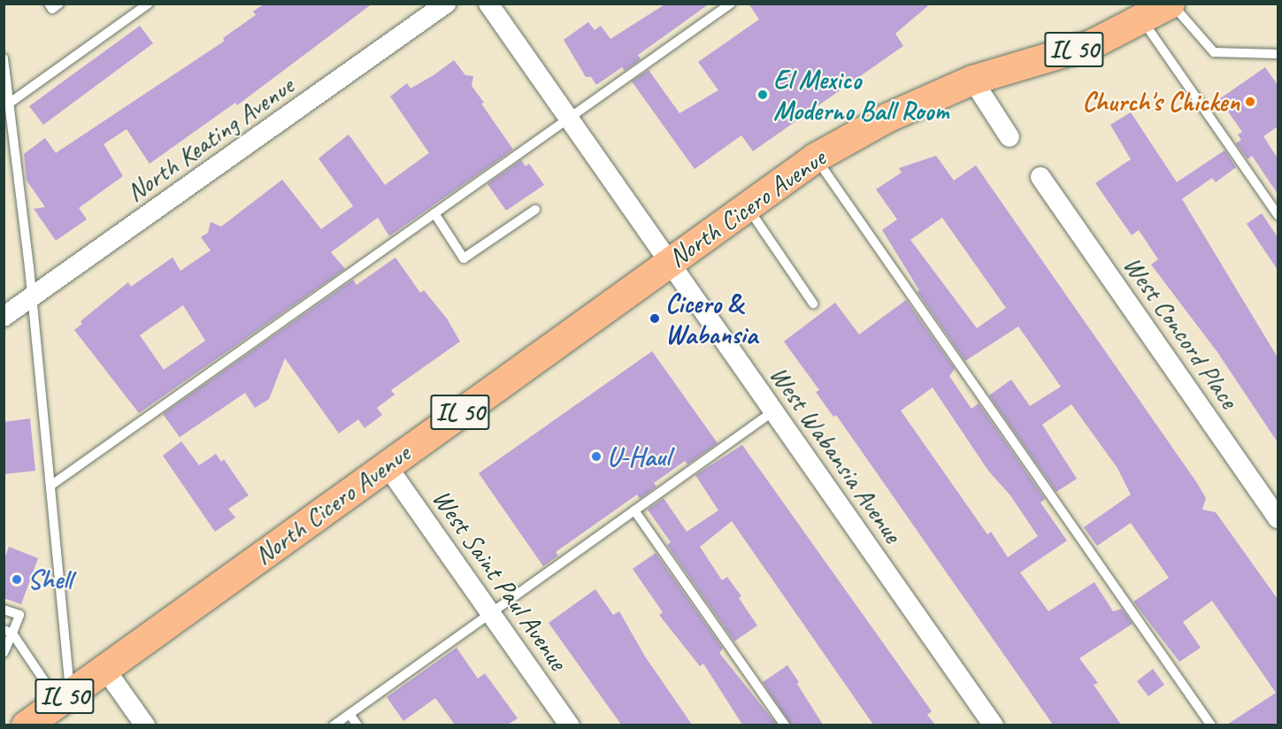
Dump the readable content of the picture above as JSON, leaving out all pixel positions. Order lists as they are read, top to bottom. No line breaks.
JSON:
{"streets":{"main road":["IL 50","North Cicero Avenue"],"street":["North Keating Avenue","West Concord Place","West Wabansia Avenue","West Saint Paul Avenue"]},"crossings":[["North Cicero Avenue","West Wabansia Avenue"],["North Cicero Avenue","West Saint Paul Avenue"]],"places":["El Mexico Moderno Ball Room","Church's Chicken","Cicero & Wabansia","U-Haul","Shell"]}
